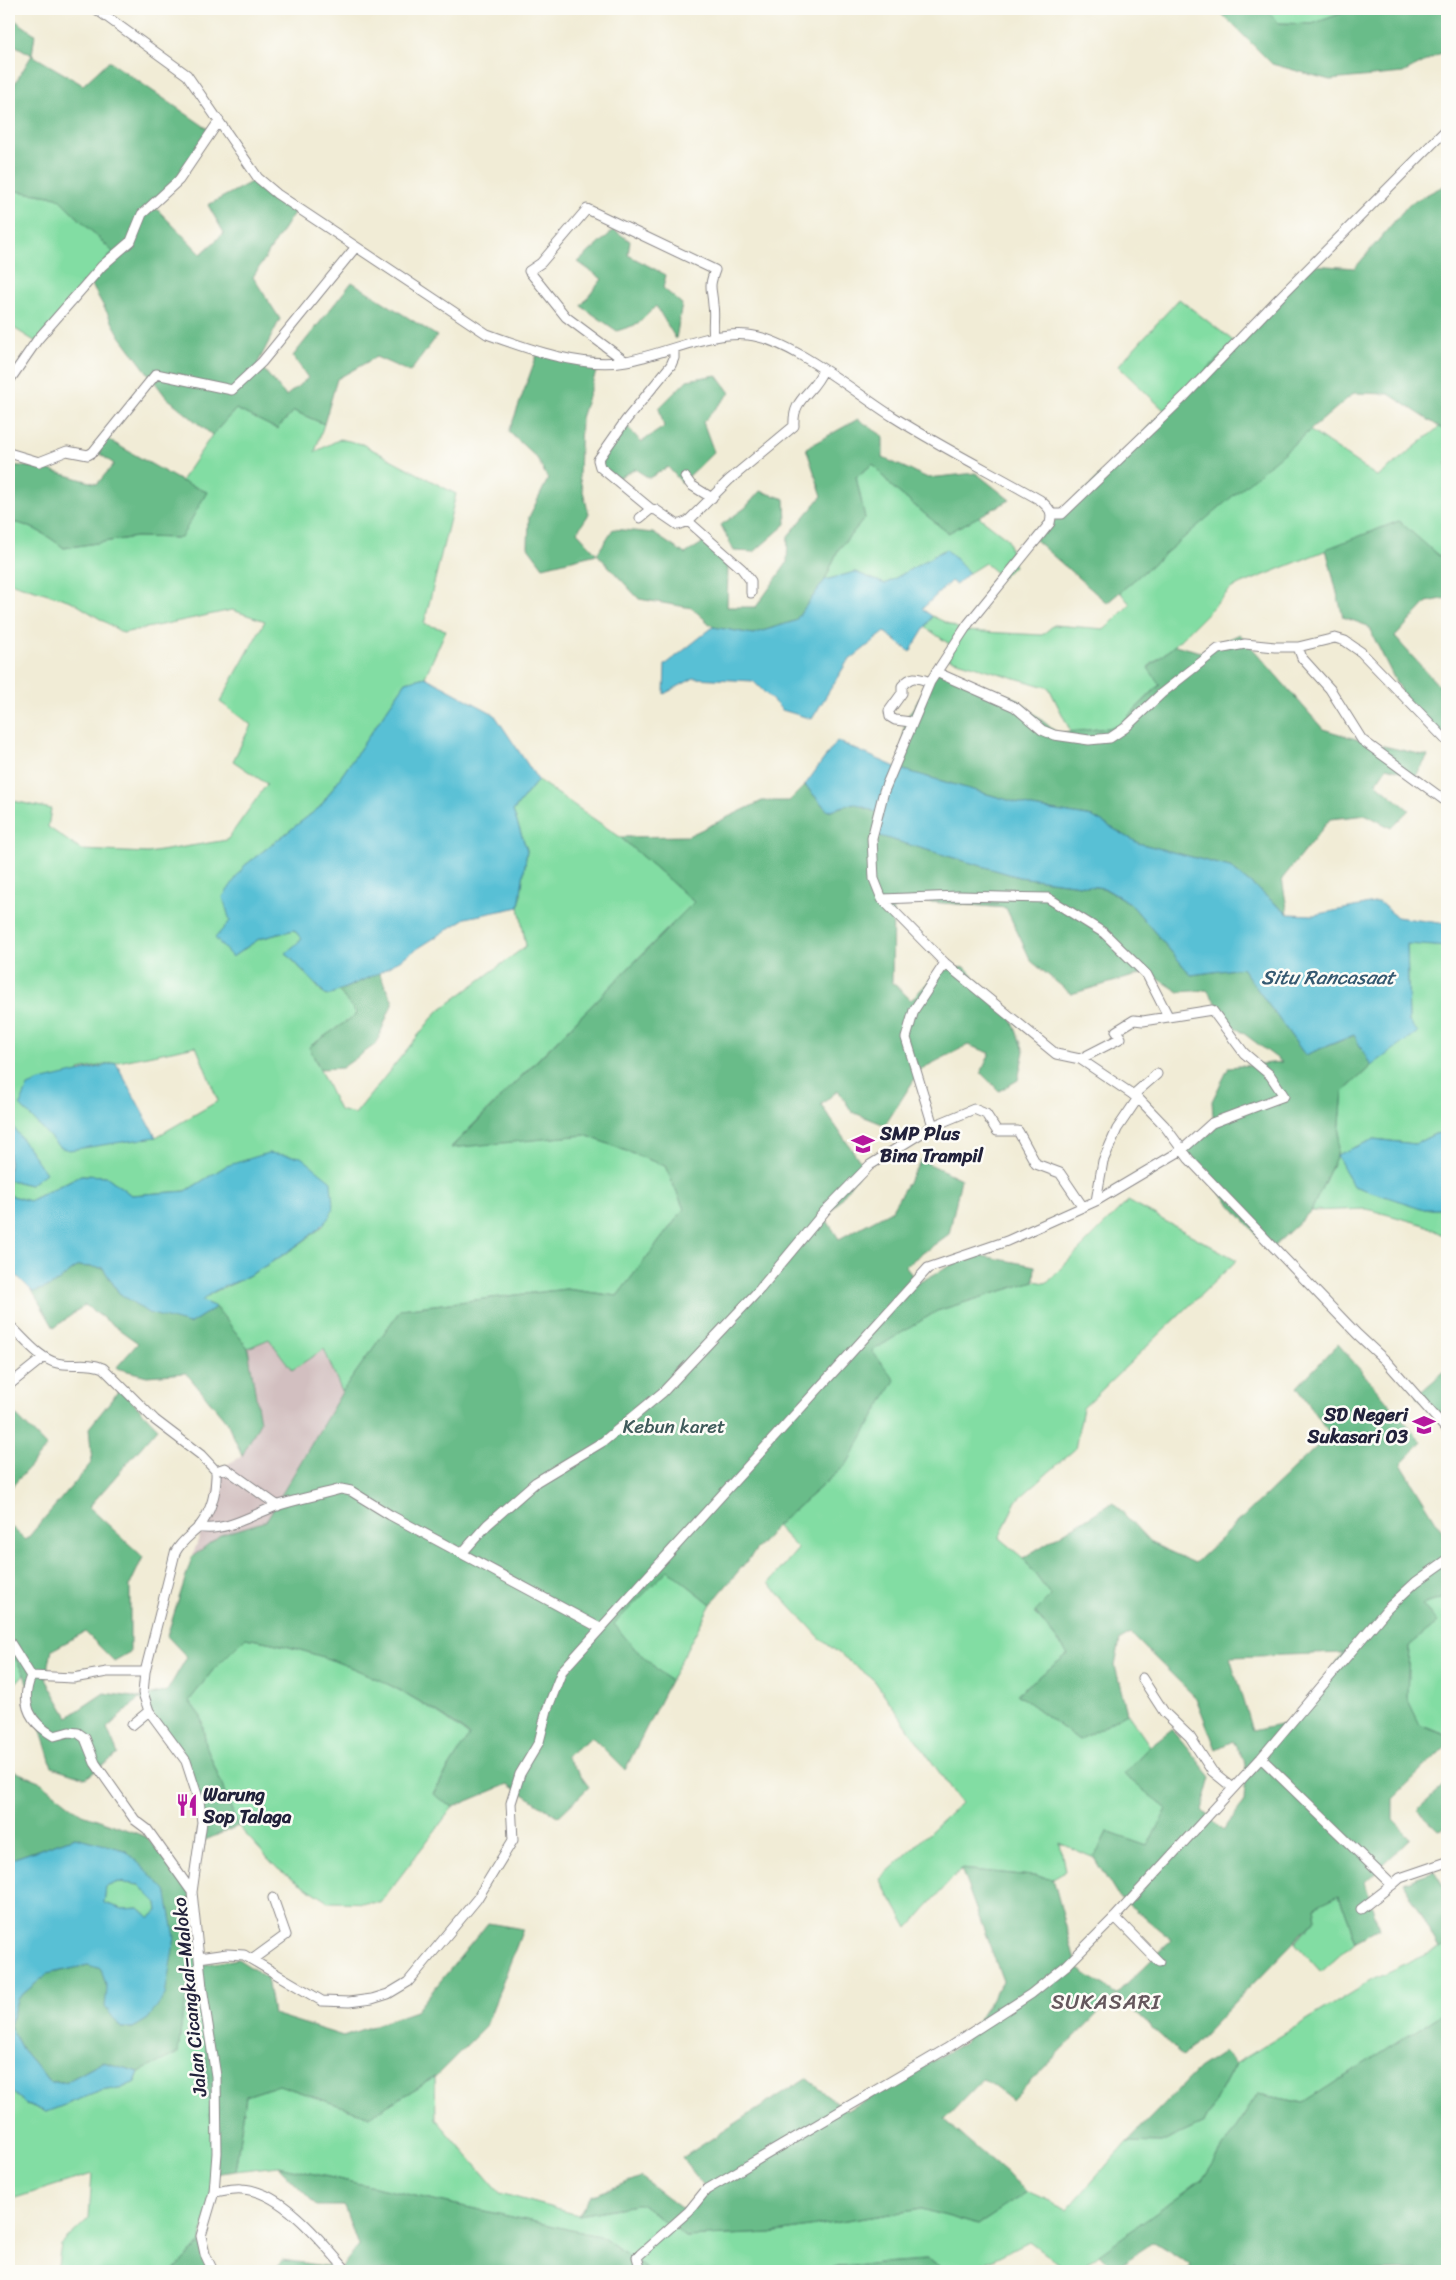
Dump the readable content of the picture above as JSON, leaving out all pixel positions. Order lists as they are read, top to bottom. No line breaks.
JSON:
{"streets":{"street":["Jalan Cicangkal–Maloko"]},"districts":["SUKASARI"],"water":["Situ Rancasaat"],"parks":["Kebun karet"],"places":{"school or university":["SMP Plus Bina Trampil","SD Negeri Sukasari 03"],"restaurant":["Warung Sop Talaga"]}}
